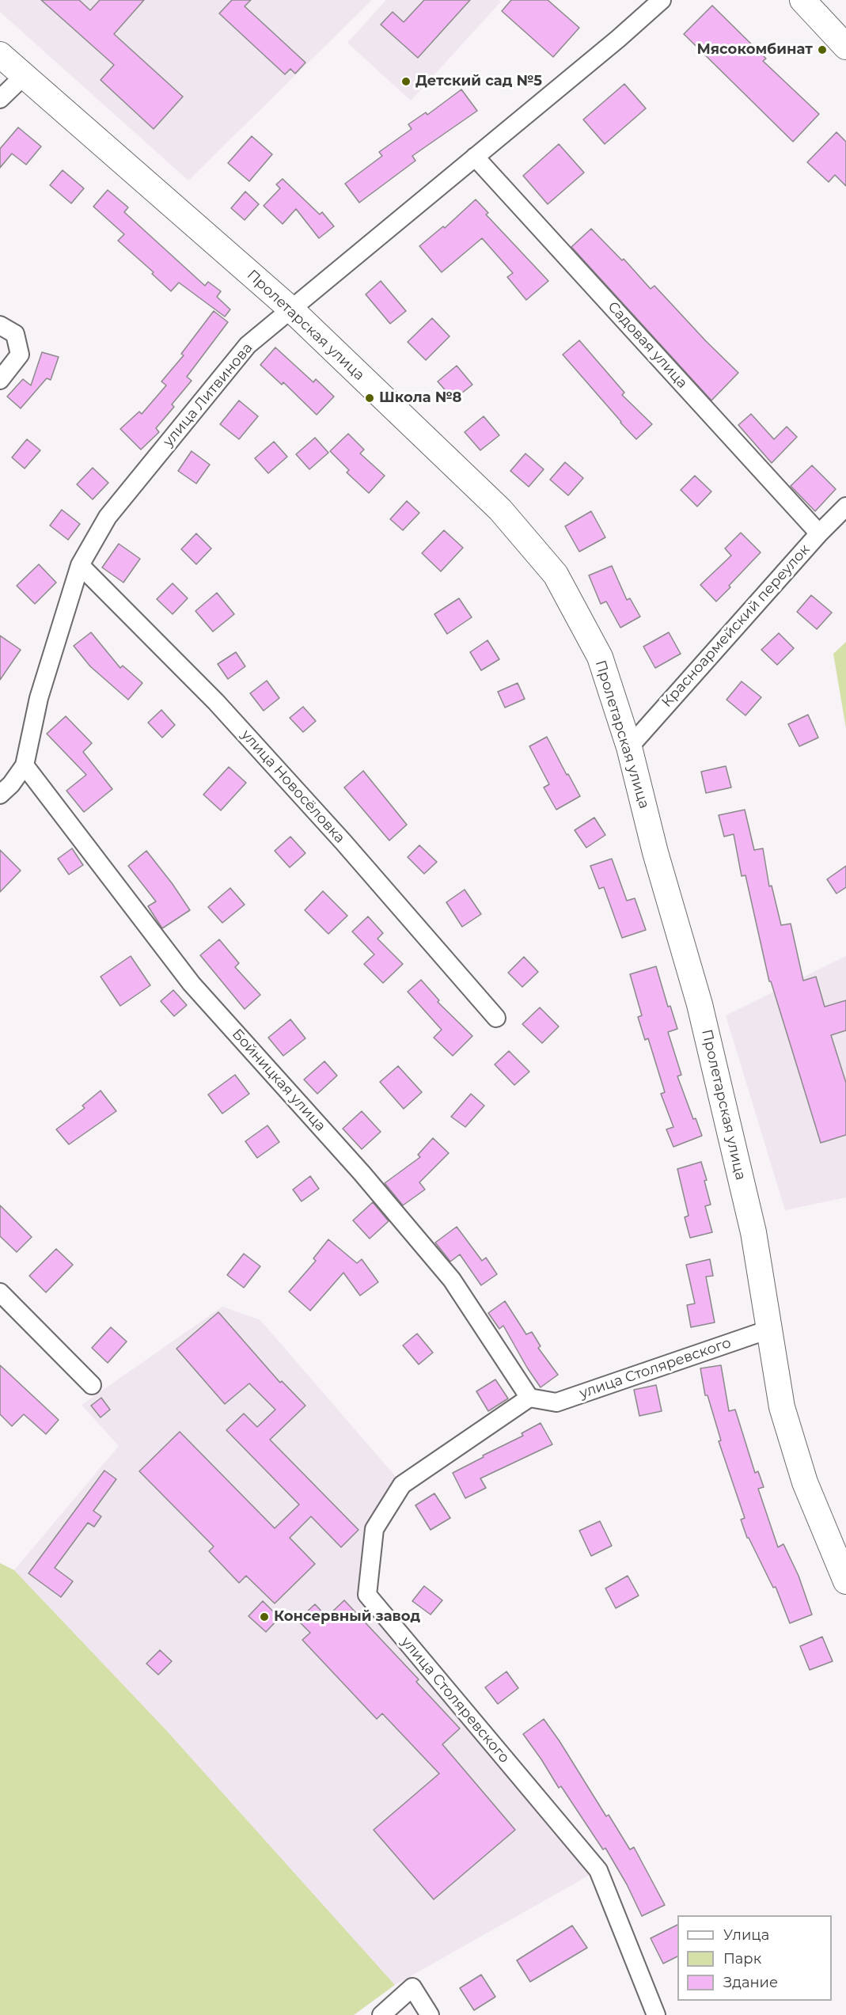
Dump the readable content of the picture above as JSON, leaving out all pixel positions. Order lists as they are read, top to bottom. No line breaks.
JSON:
{"streets":{"main road":["Пролетарская улица"],"street":["Садовая улица","улица Литвинова","Красноармейский переулок","улица Новосёловка","Бойницкая улица","улица Столяревского"]},"crossings":[["Пролетарская улица","улица Литвинова"],["Пролетарская улица","Красноармейский переулок"],["Пролетарская улица","улица Столяревского"],["Садовая улица","улица Литвинова"],["Садовая улица","Красноармейский переулок"],["улица Литвинова","улица Новосёловка"],["улица Литвинова","Бойницкая улица"],["Бойницкая улица","улица Столяревского"]],"places":["Мясокомбинат","Детский сад №5","Школа №8","Консервный завод"],"legend":["Улица","Парк","Здание"]}
